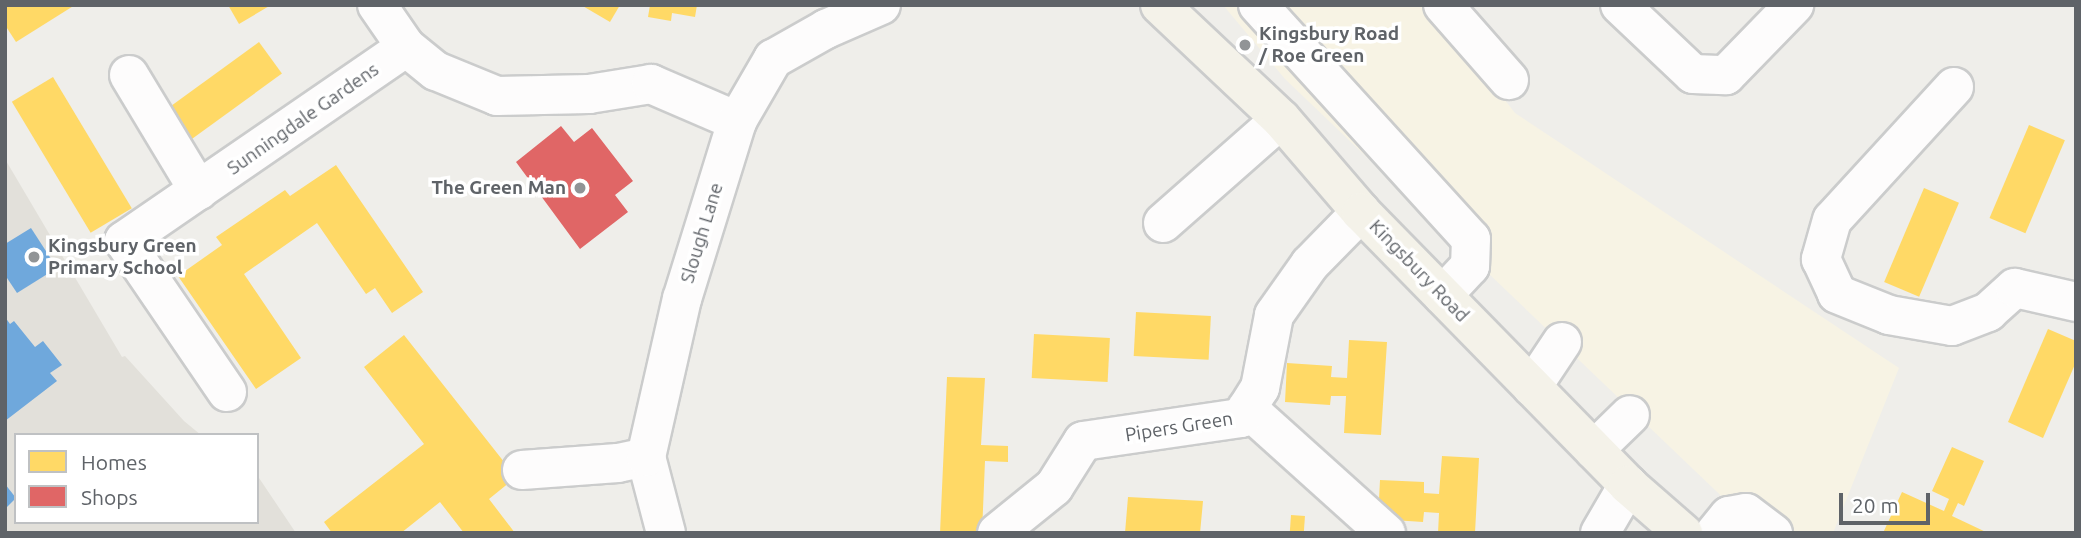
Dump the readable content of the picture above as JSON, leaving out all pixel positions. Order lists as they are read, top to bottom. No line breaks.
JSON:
{"streets":{"main road":["Kingsbury Road"],"street":["Sunningdale Gardens","Slough Lane","Pipers Green"]},"crossings":[["Kingsbury Road","Pipers Green"]],"places":["Kingsbury Road / Roe Green","The Green Man","Kingsbury Green Primary School"],"legend":["Homes","Shops"],"scale_bar":"20 m"}
